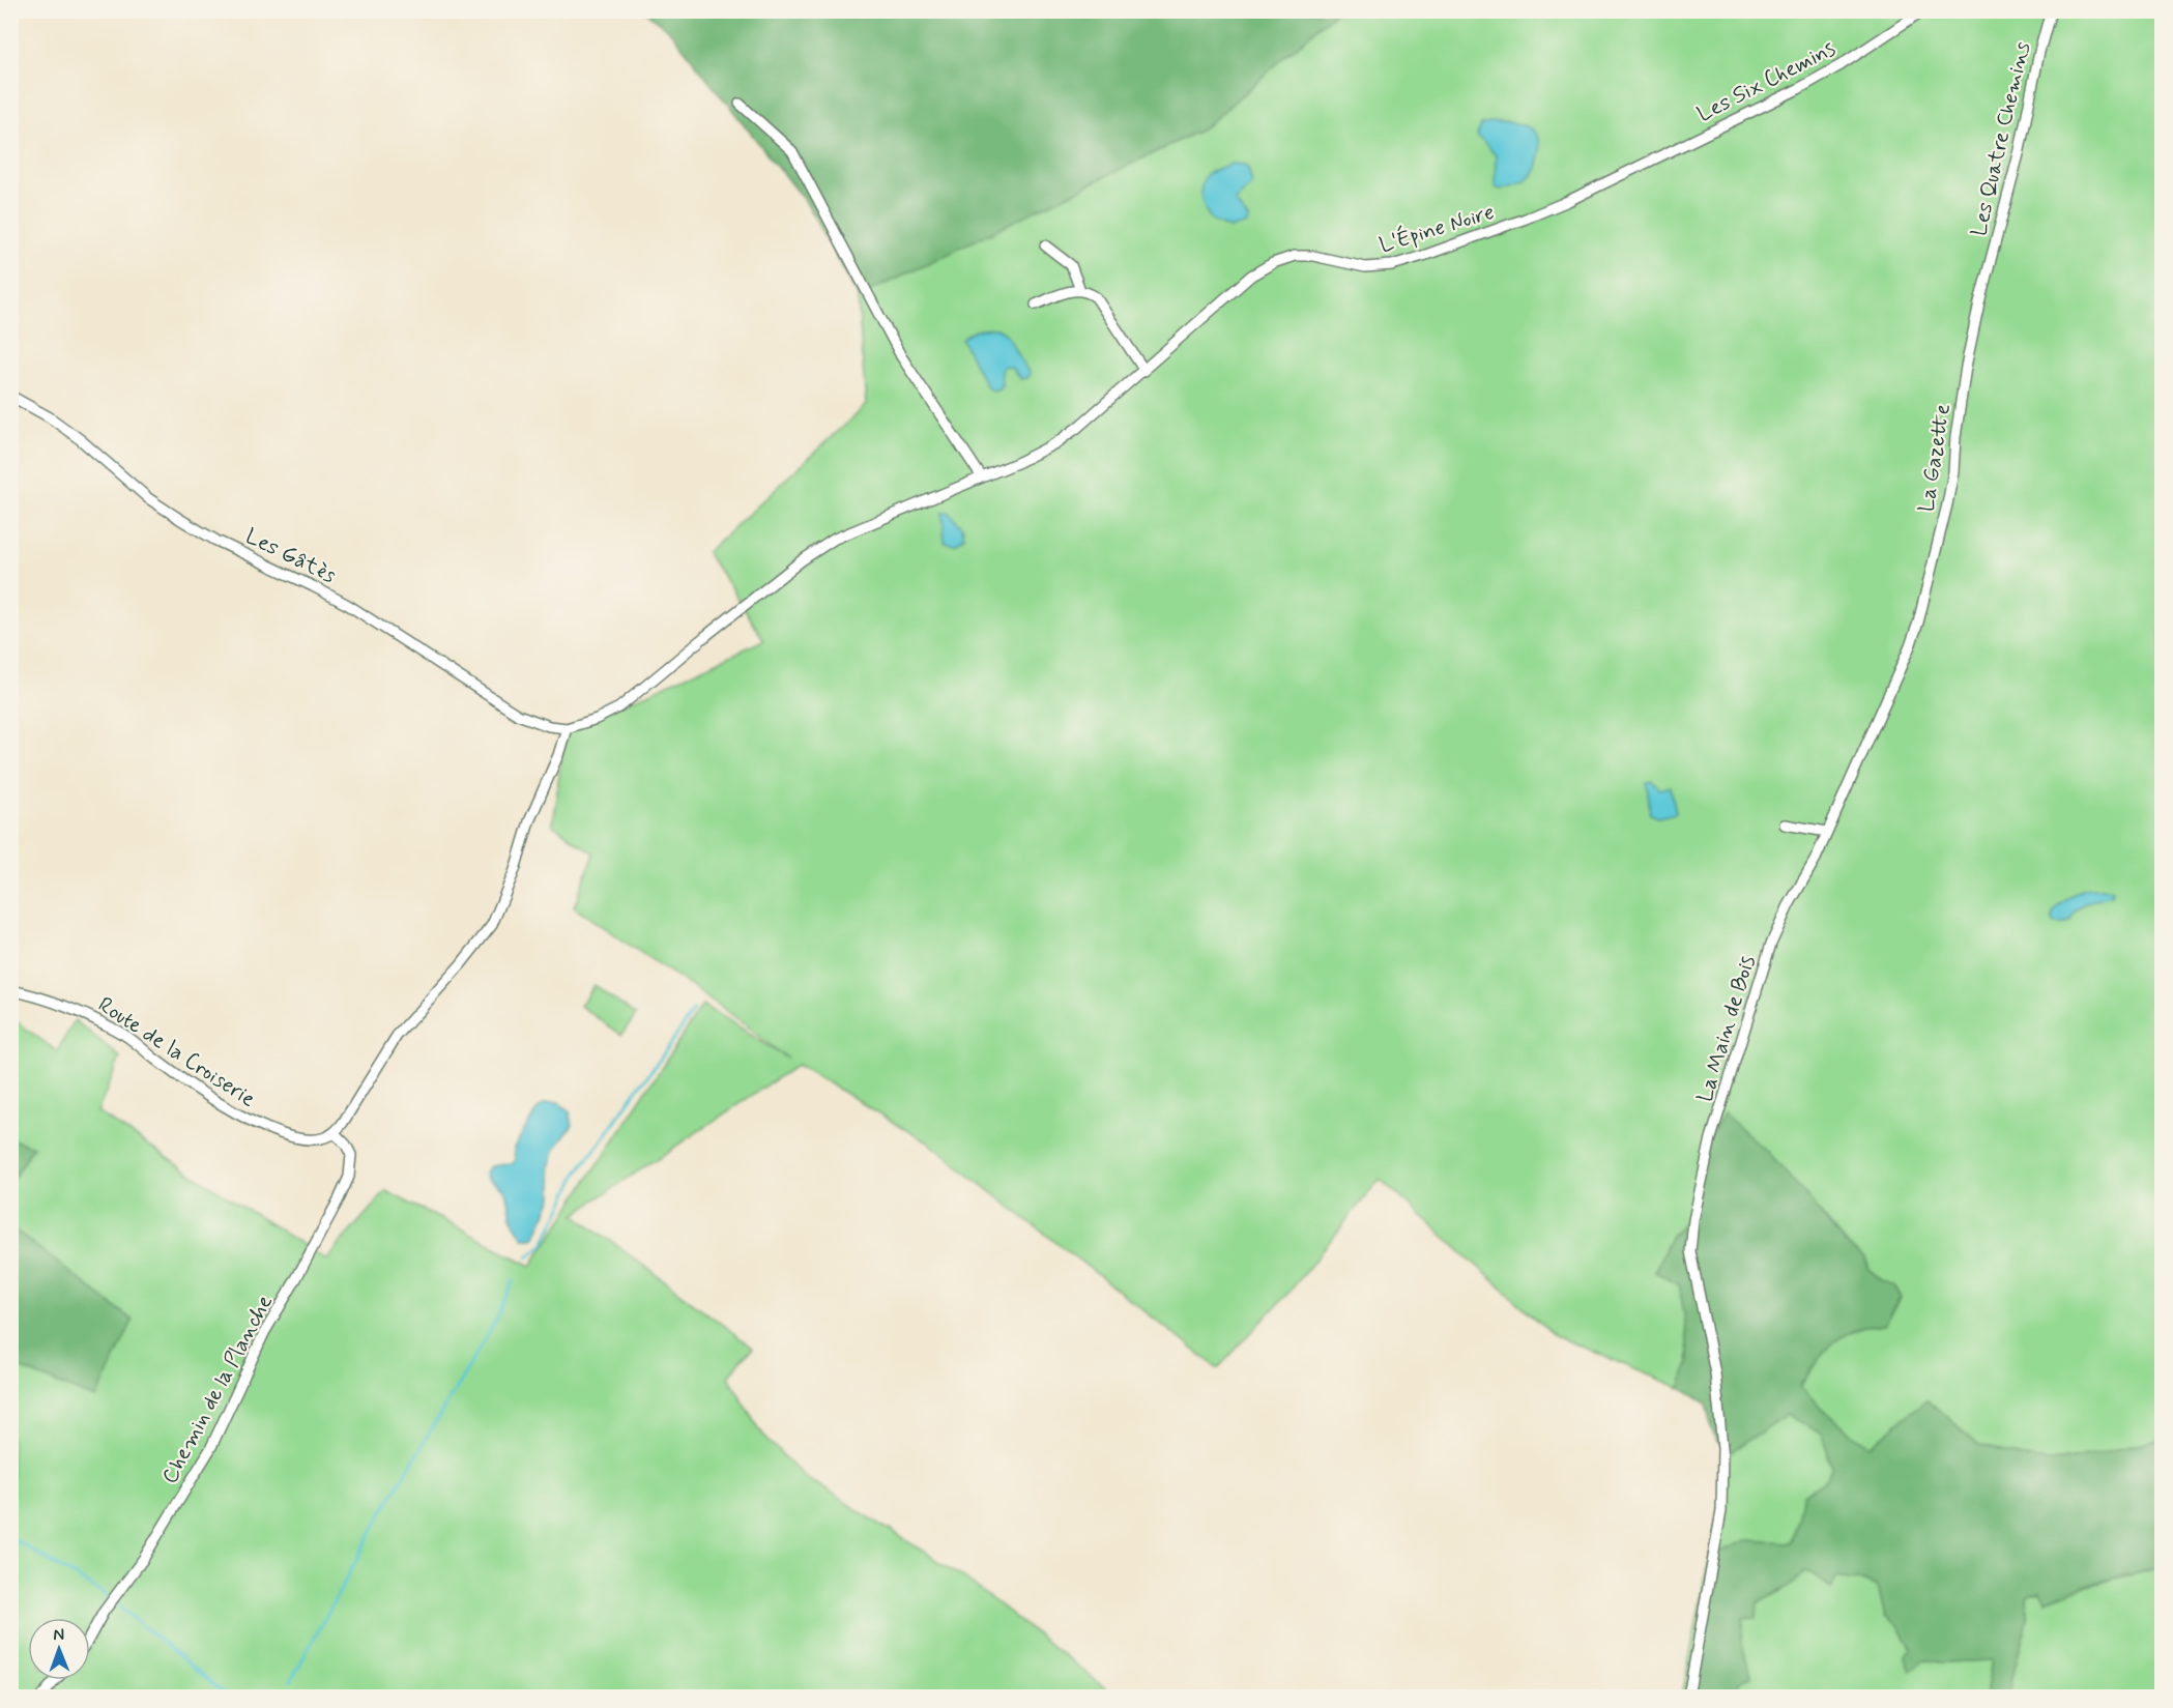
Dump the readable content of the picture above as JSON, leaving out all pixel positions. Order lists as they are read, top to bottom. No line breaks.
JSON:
{"streets":{"street":["Les Six Chemins","Les Quatre Chemins","L'Épine Noire","La Gazette","Les Gâtès","La Main de Bois","Route de la Croiserie","Chemin de la Planche"]},"crossings":[["Les Six Chemins","L'Épine Noire"],["Les Quatre Chemins","La Gazette"],["L'Épine Noire","Les Gâtès"],["La Gazette","La Main de Bois"],["Route de la Croiserie","Chemin de la Planche"]],"north":"top"}
